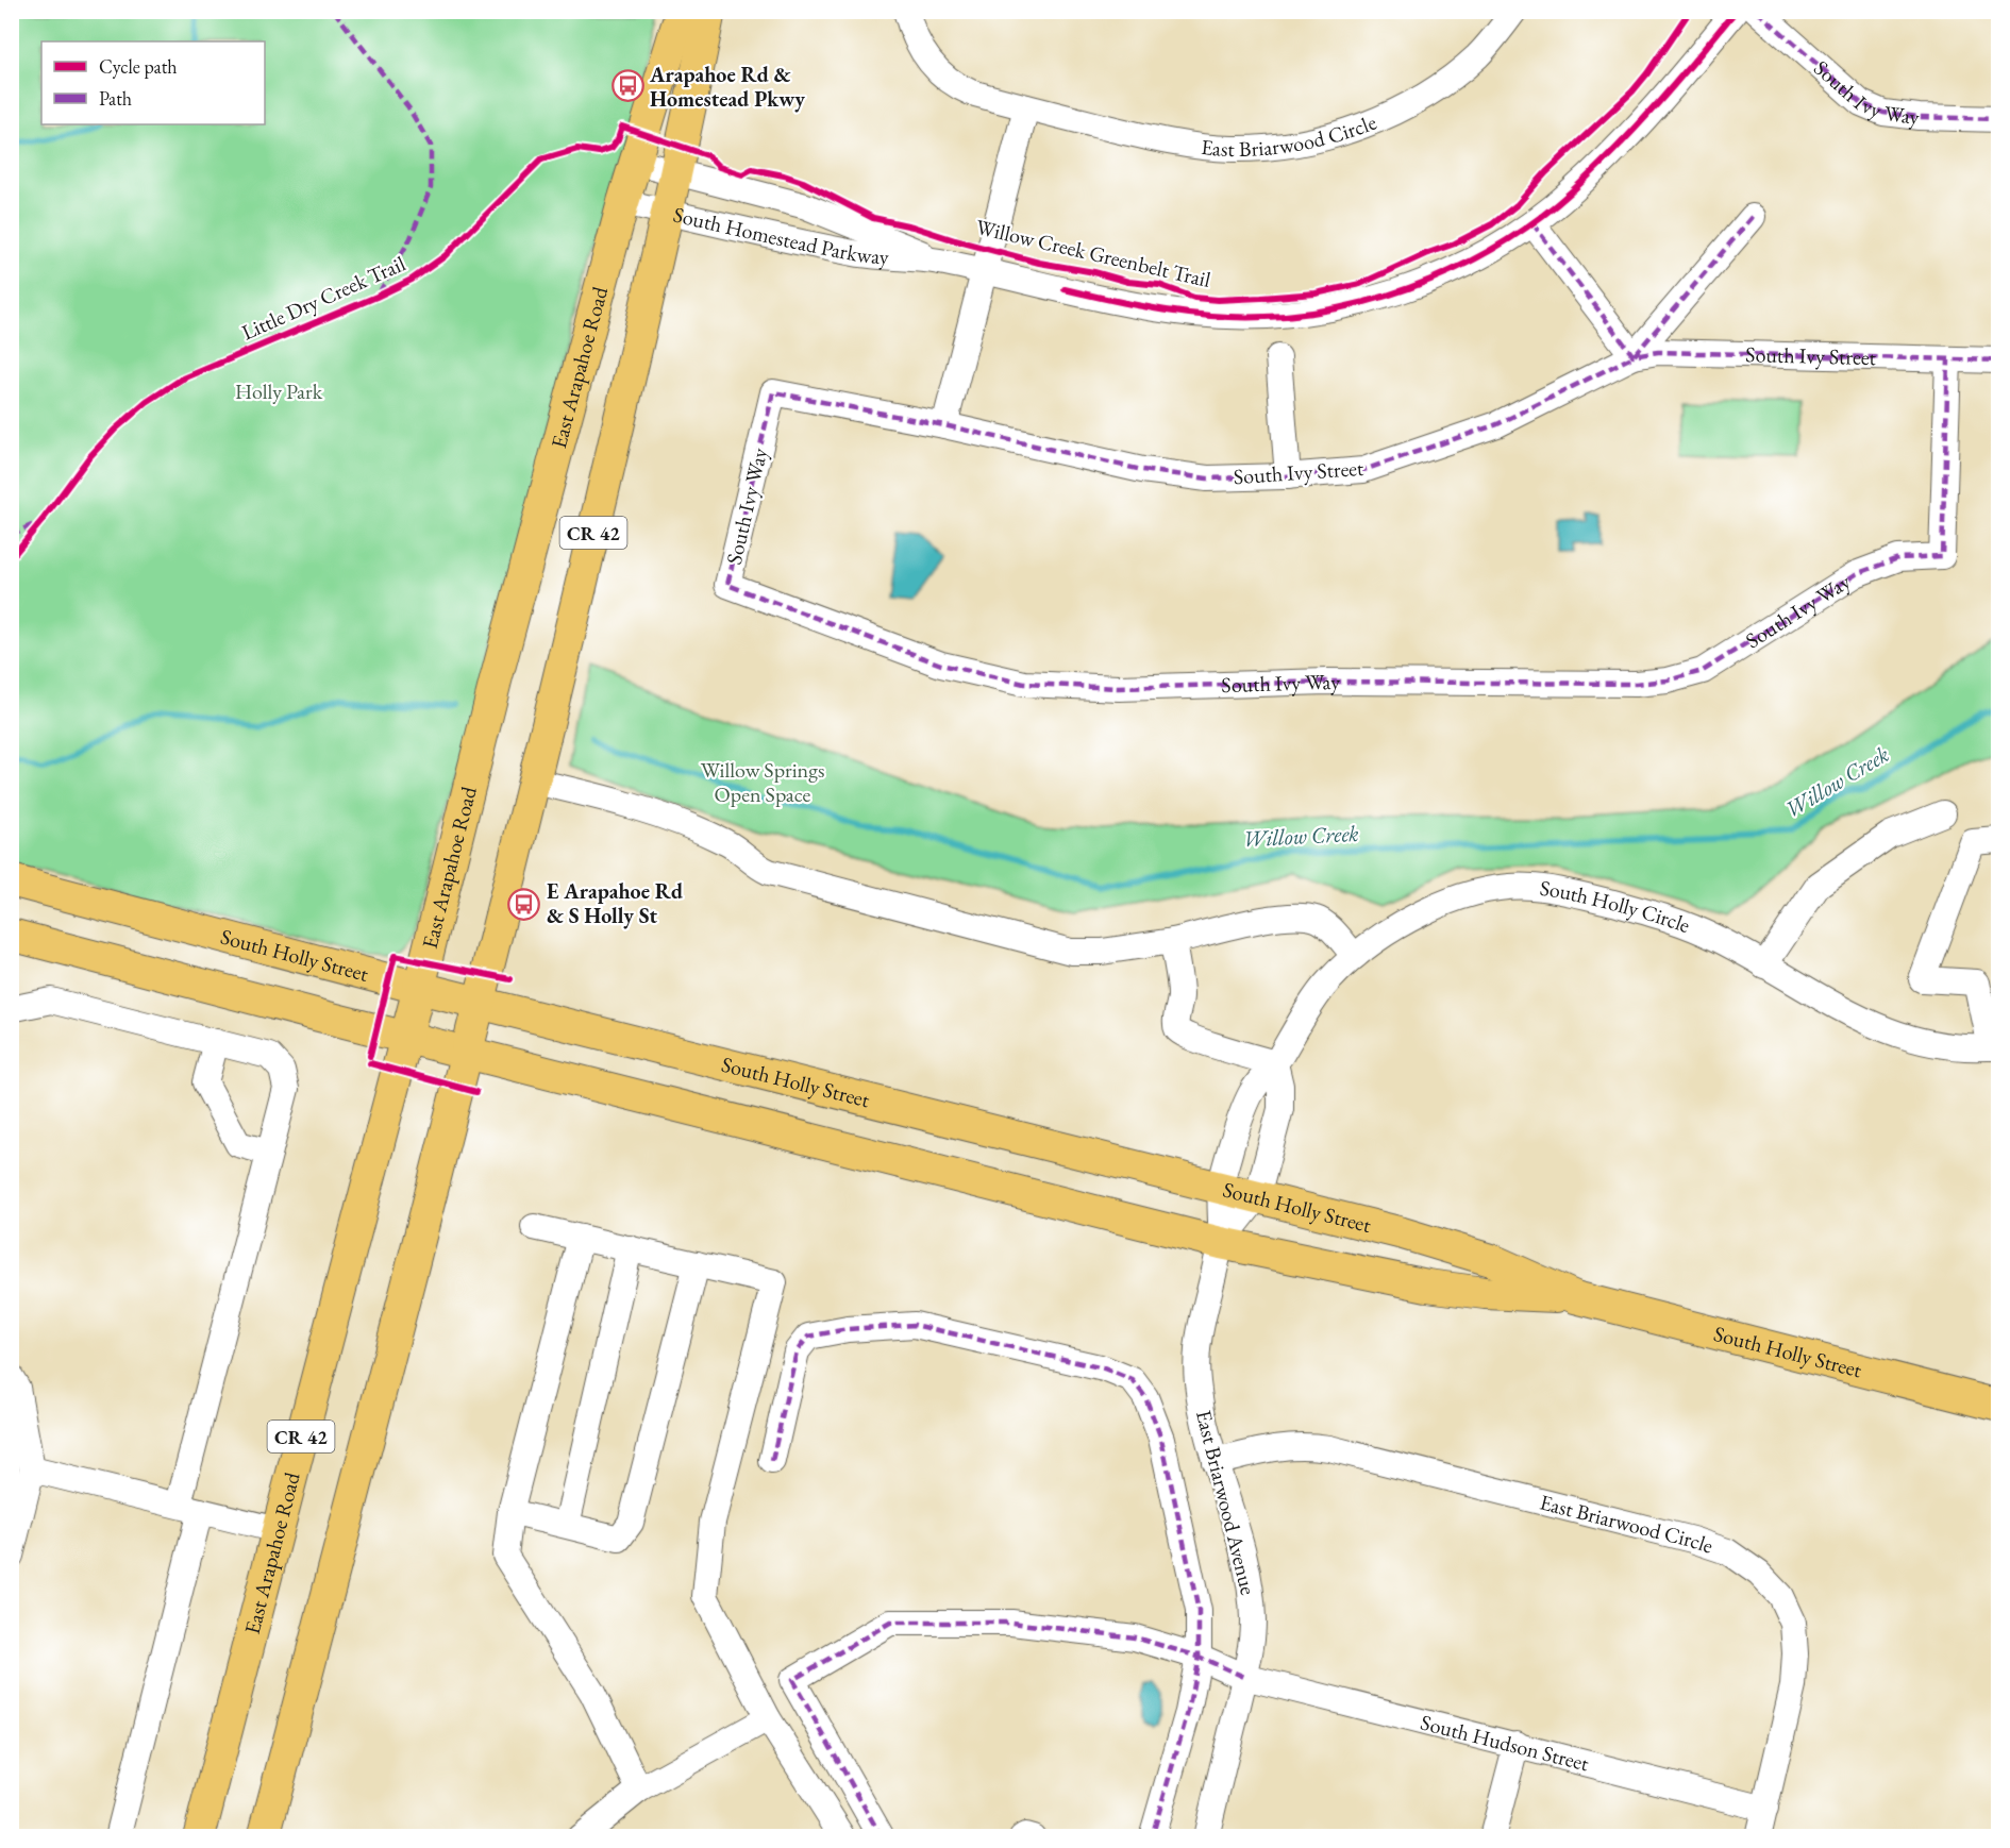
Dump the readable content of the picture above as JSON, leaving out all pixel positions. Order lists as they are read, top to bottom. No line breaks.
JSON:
{"streets":{"main road":["East Arapahoe Road","CR 42","South Holly Street"],"street":["South Ivy Way","East Briarwood Circle","South Homestead Parkway","South Ivy Street","South Holly Circle","East Briarwood Avenue","South Hudson Street"],"cycle path":["Willow Creek Greenbelt Trail"]},"crossings":[["South Ivy Way","South Ivy Street"],["East Briarwood Circle","East Briarwood Avenue"],["East Briarwood Circle","South Hudson Street"],["South Homestead Parkway","East Arapahoe Road"],["South Homestead Parkway","CR 42"],["East Arapahoe Road","South Holly Street"],["CR 42","South Holly Street"],["South Holly Circle","South Holly Street"],["South Holly Circle","East Briarwood Avenue"],["South Holly Street","East Briarwood Avenue"],["East Briarwood Avenue","South Hudson Street"]],"water":["Willow Creek"],"parks":["Holly Park","Willow Springs Open Space"],"places":{"bus stop":["Arapahoe Rd & Homestead Pkwy","E Arapahoe Rd & S Holly St"]},"legend":["Cycle path","Path"]}
